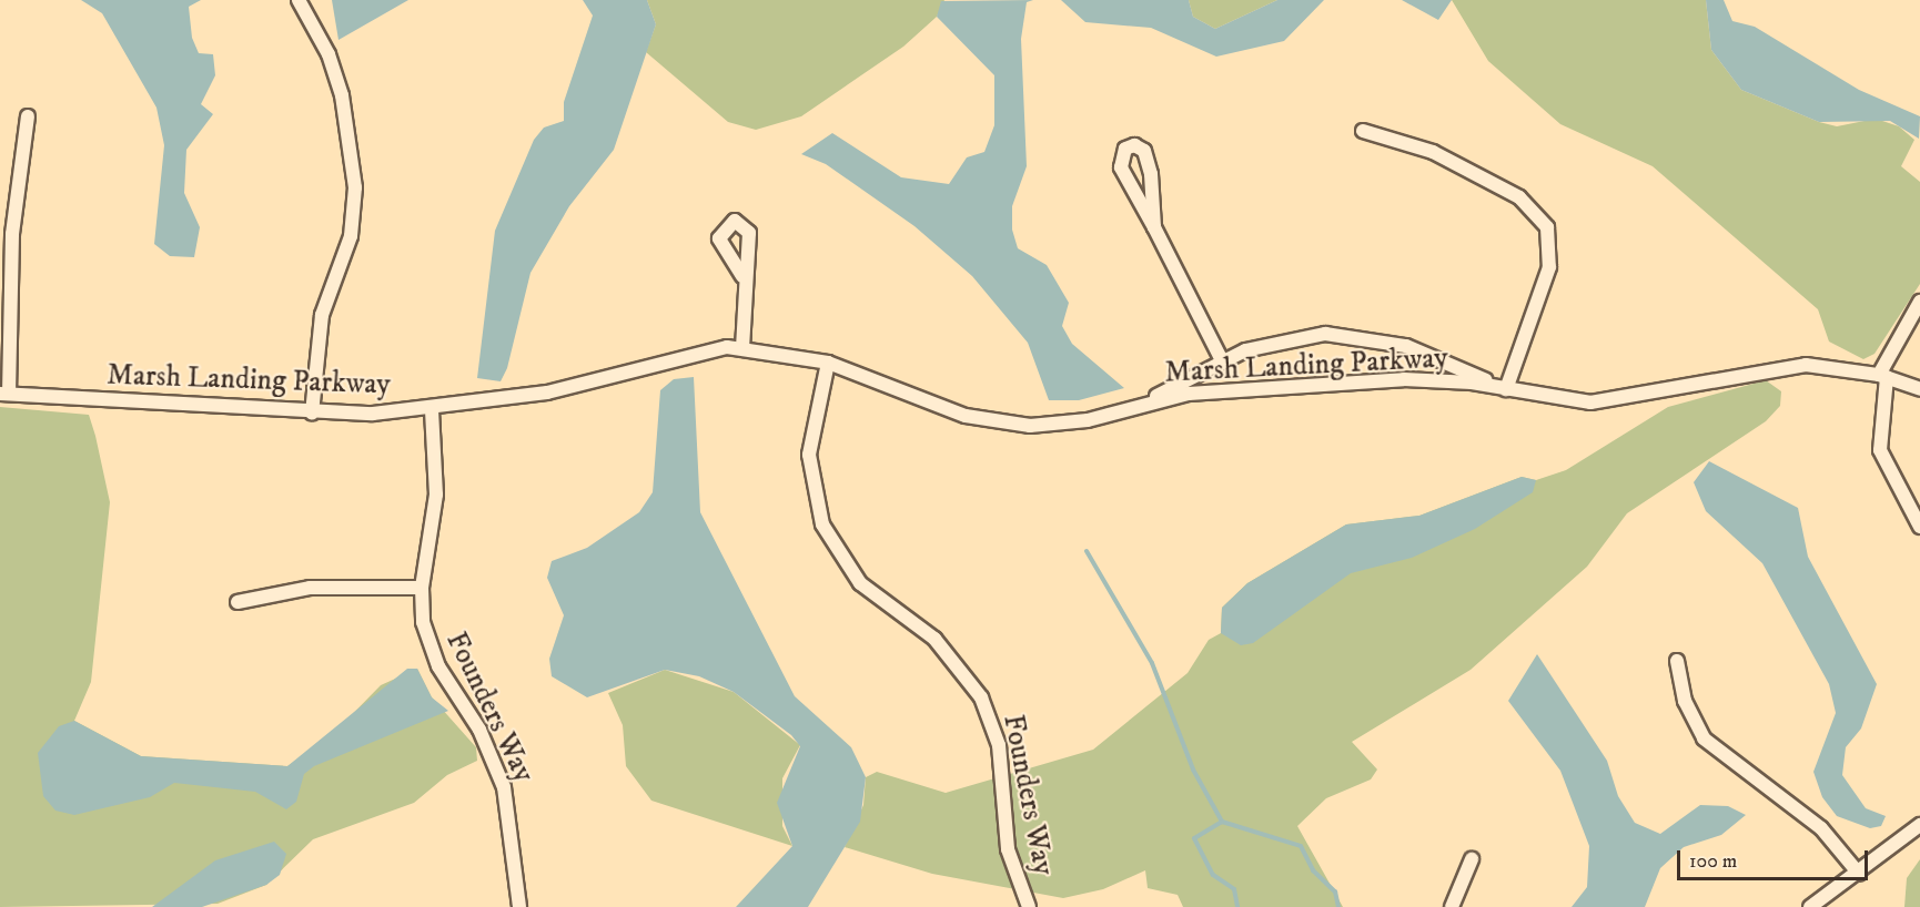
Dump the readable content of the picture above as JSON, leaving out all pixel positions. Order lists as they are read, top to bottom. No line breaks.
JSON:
{"streets":{"street":["Marsh Landing Parkway","Founders Way"]},"crossings":[["Marsh Landing Parkway","Founders Way"]],"scale_bar":"100 m"}
